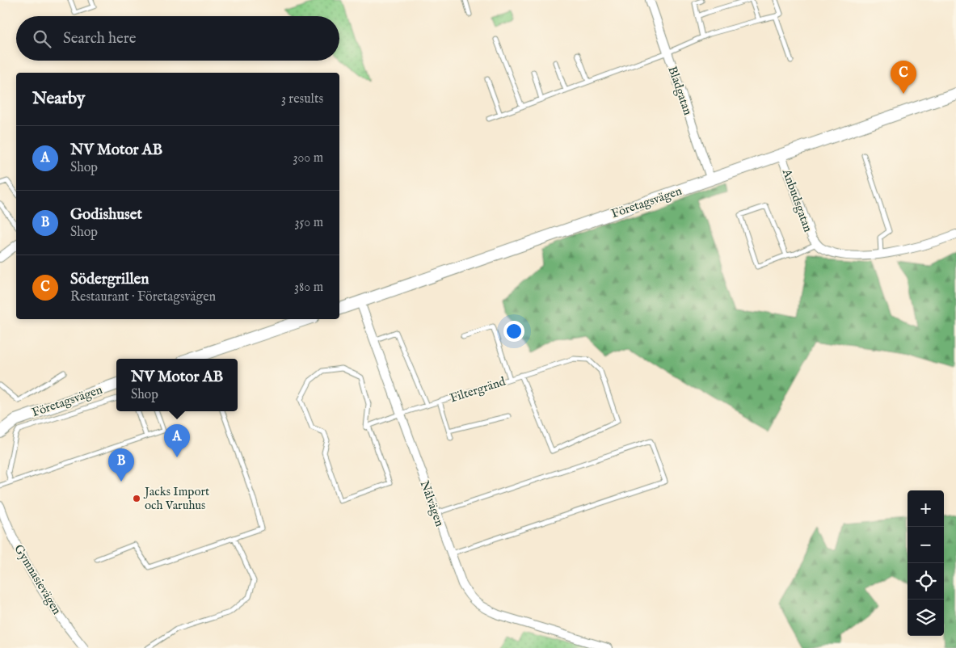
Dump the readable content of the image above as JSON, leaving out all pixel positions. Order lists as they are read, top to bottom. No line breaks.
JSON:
{"streets":{"street":["Bladgatan","Anbudsgatan","Företagsvägen","Nålvägen","Gymnasievägen"],"lane":["Filtergränd"]},"crossings":[["Bladgatan","Företagsvägen"],["Anbudsgatan","Företagsvägen"],["Företagsvägen","Nålvägen"],["Filtergränd","Nålvägen"]],"places":["Jacks Import och Varuhus"],"page":{"search":"Search here","pins":["C","A","B"],"heading":["Nearby","3 results"],"list":[{"mark":"A","name":"NV Motor AB","note":"Shop","value":"300 m"},{"mark":"B","name":"Godishuset","note":"Shop","value":"350 m"},{"mark":"C","name":"Södergrillen","note":"Restaurant · Företagsvägen","value":"380 m"}],"popup":["NV Motor AB","Shop"],"map_buttons":["+","−"]}}
